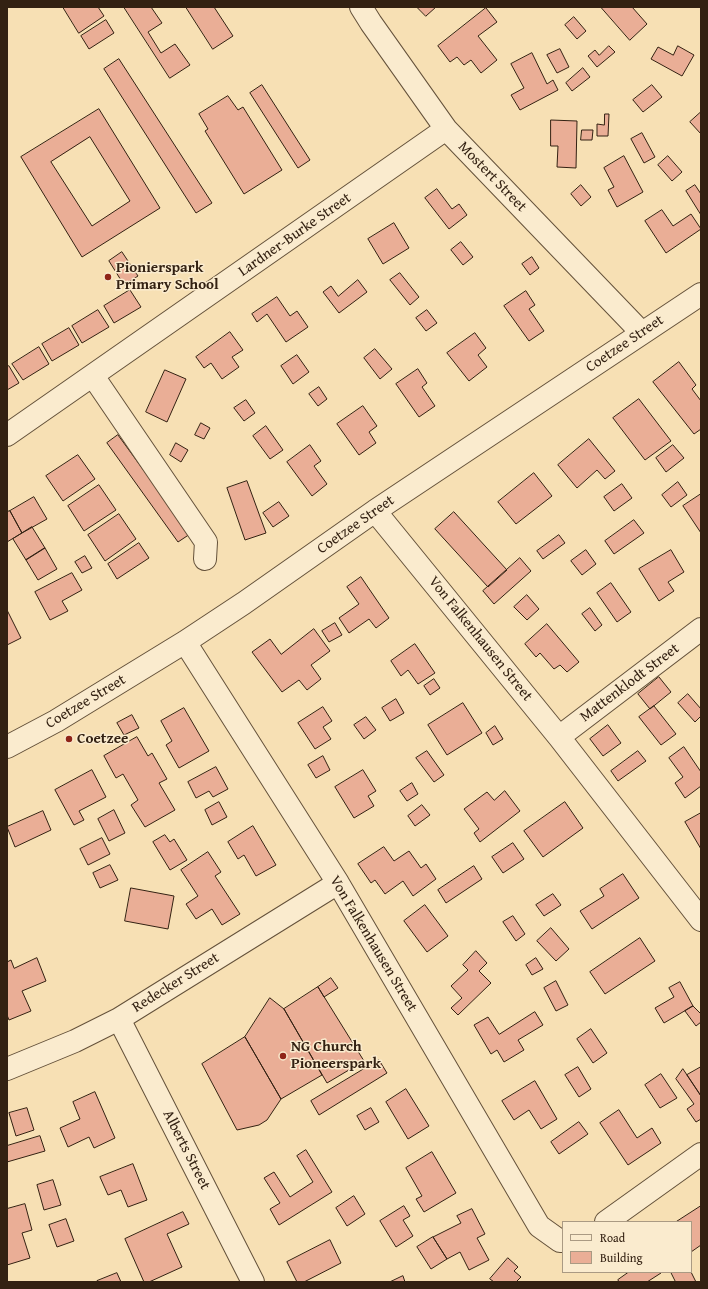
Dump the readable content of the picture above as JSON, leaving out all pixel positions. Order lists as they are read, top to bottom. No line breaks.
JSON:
{"streets":{"street":["Mostert Street","Lardner-Burke Street","Coetzee Street","Von Falkenhausen Street","Mattenklodt Street","Redecker Street","Alberts Street"]},"crossings":[["Mostert Street","Lardner-Burke Street"],["Mostert Street","Coetzee Street"],["Coetzee Street","Von Falkenhausen Street"],["Von Falkenhausen Street","Mattenklodt Street"],["Von Falkenhausen Street","Redecker Street"],["Redecker Street","Alberts Street"]],"places":["Pionierspark Primary School","Coetzee","NG Church Pioneerspark"],"legend":["Road","Building"]}
